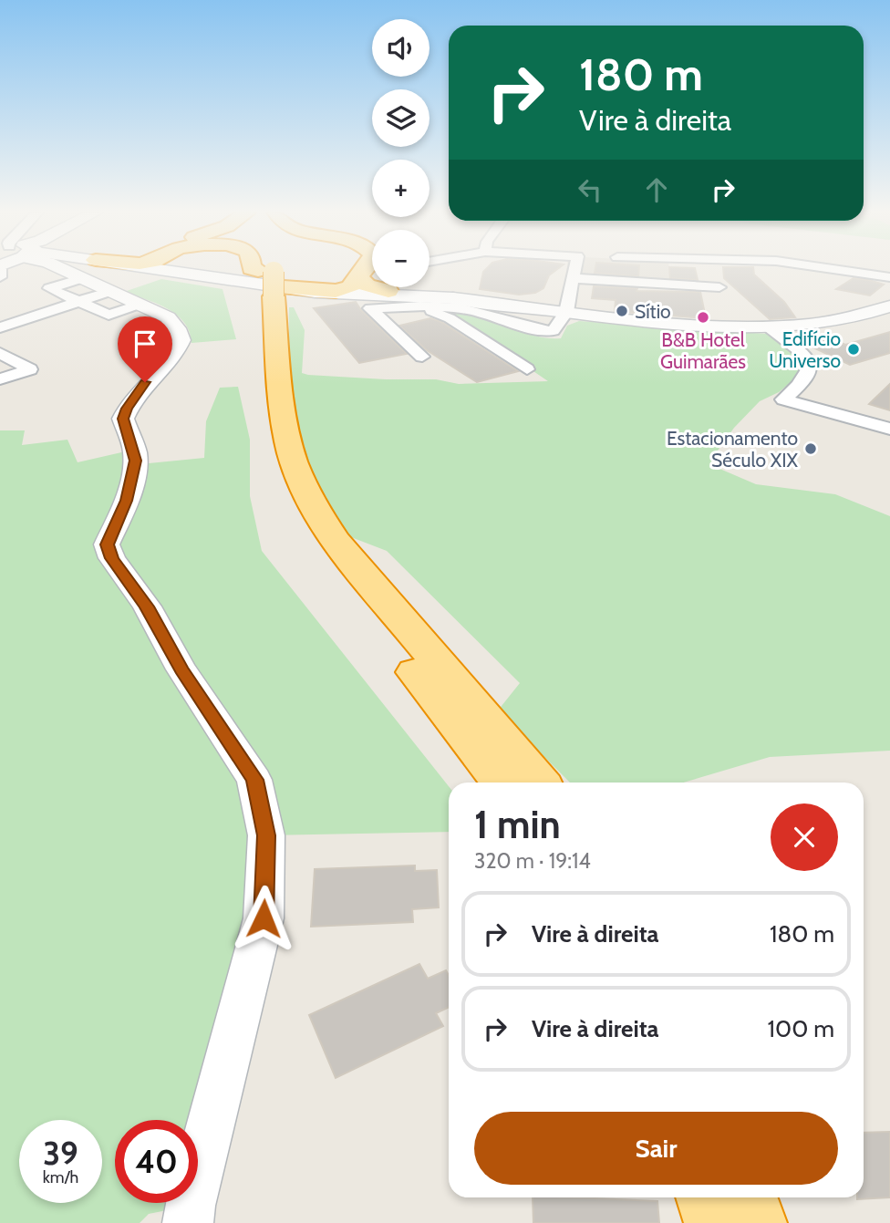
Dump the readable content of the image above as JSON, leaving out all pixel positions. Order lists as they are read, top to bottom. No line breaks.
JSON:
{"places":["Sítio","B&B Hotel Guimarães","Edifício Universo","Estacionamento Século XIX"],"page":{"map_buttons":["+","−"],"turn":["180 m","Vire à direita"],"heading":["1 min","320 m · 19:14"],"list":[{"name":"Vire à direita","value":"180 m"},{"name":"Vire à direita","value":"100 m"}],"buttons":"Sair","speed":"39 km/h","limit":"40"}}
